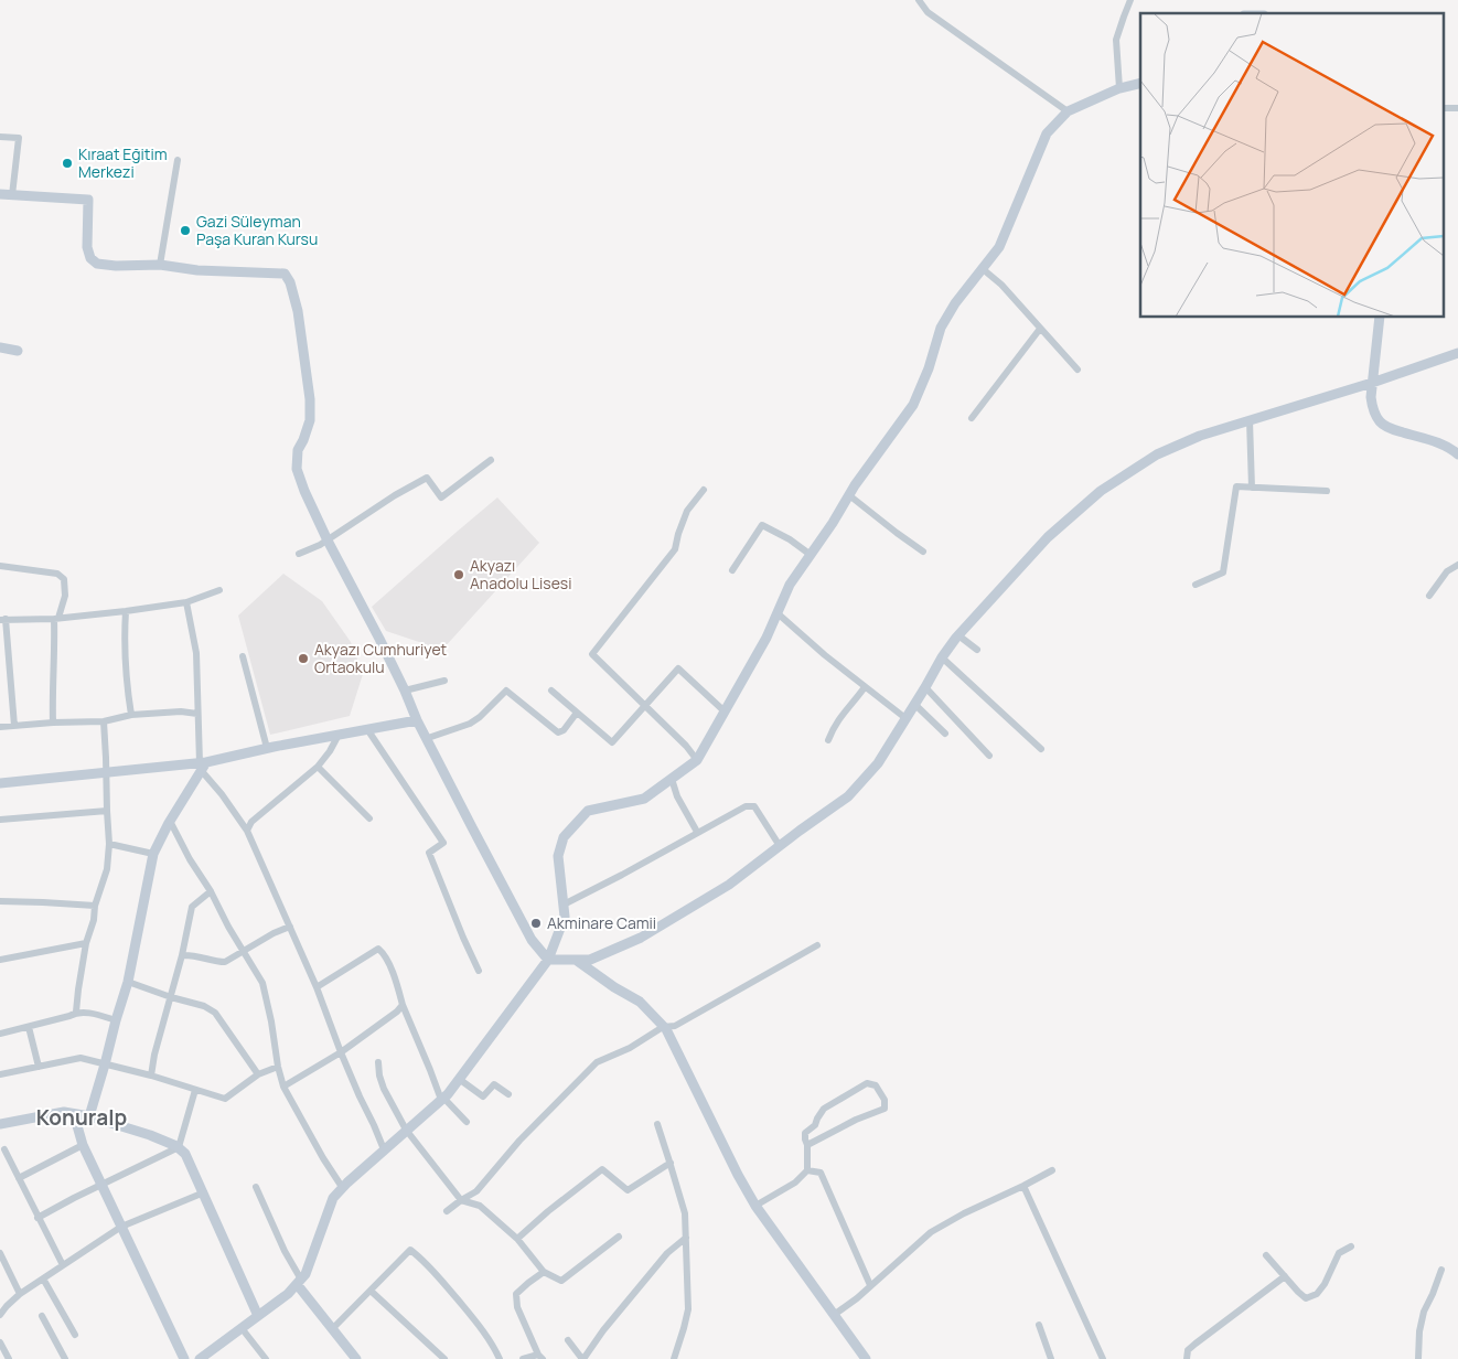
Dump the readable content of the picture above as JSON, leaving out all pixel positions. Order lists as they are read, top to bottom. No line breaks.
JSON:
{"districts":["Konuralp"],"places":["Kıraat Eğitim Merkezi","Gazi Süleyman Paşa Kuran Kursu","Akyazı Anadolu Lisesi","Akyazı Cumhuriyet Ortaokulu","Akminare Camii"]}
